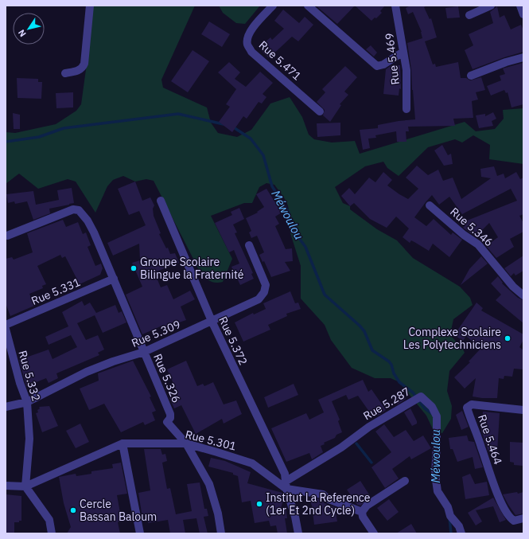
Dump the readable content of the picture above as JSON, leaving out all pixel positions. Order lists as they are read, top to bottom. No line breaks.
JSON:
{"streets":{"street":["Rue 5.469","Rue 5.471","Rue 5.346","Rue 5.331","Rue 5.309","Rue 5.372","Rue 5.332","Rue 5.326","Rue 5.287","Rue 5.464","Rue 5.301"]},"crossings":[["Rue 5.331","Rue 5.326"],["Rue 5.309","Rue 5.372"],["Rue 5.309","Rue 5.332"],["Rue 5.309","Rue 5.326"],["Rue 5.372","Rue 5.287"],["Rue 5.372","Rue 5.301"],["Rue 5.332","Rue 5.301"],["Rue 5.326","Rue 5.301"],["Rue 5.287","Rue 5.301"]],"water":["Méwoulou"],"places":["Groupe Scolaire Bilingue la Fraternité","Complexe Scolaire Les Polytechniciens","Institut La Reference (1er Et 2nd Cycle)","Cercle Bassan Baloum"],"north":"bottom left"}
